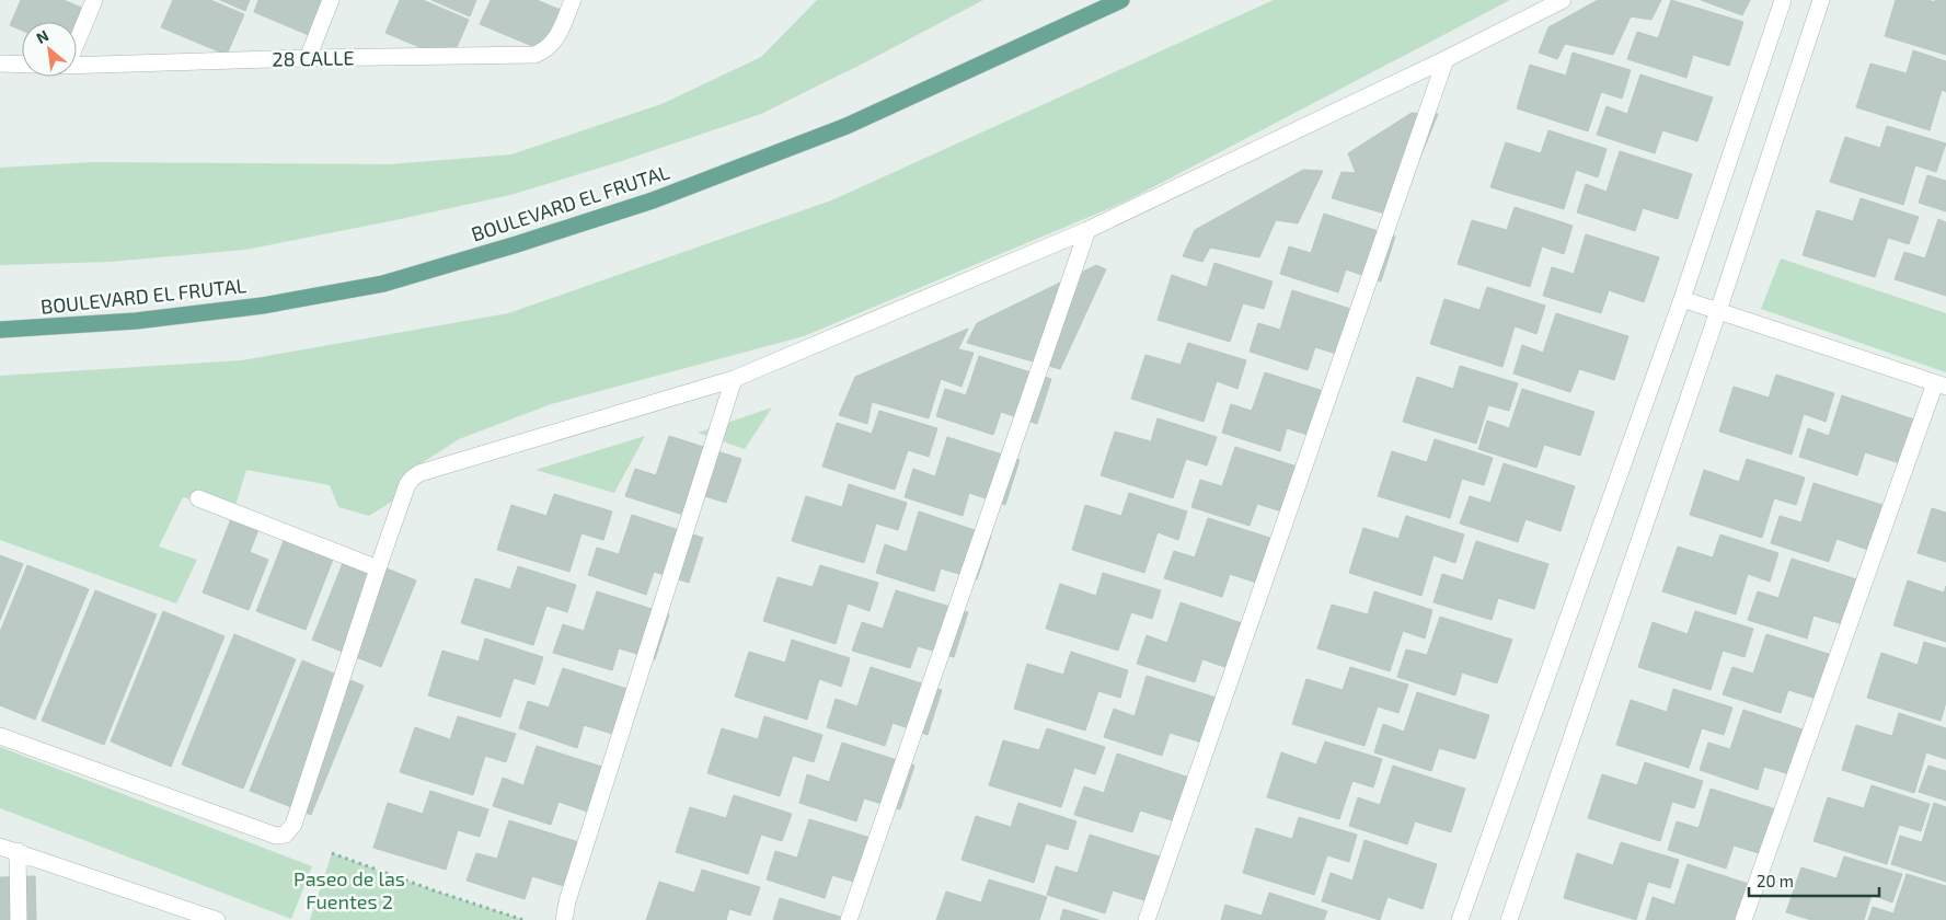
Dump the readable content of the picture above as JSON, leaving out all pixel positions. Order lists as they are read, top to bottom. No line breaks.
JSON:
{"streets":{"main road":["BOULEVARD EL FRUTAL"],"street":["28 CALLE"]},"parks":["Paseo de las Fuentes 2"],"scale_bar":"20 m","north":"top left"}
